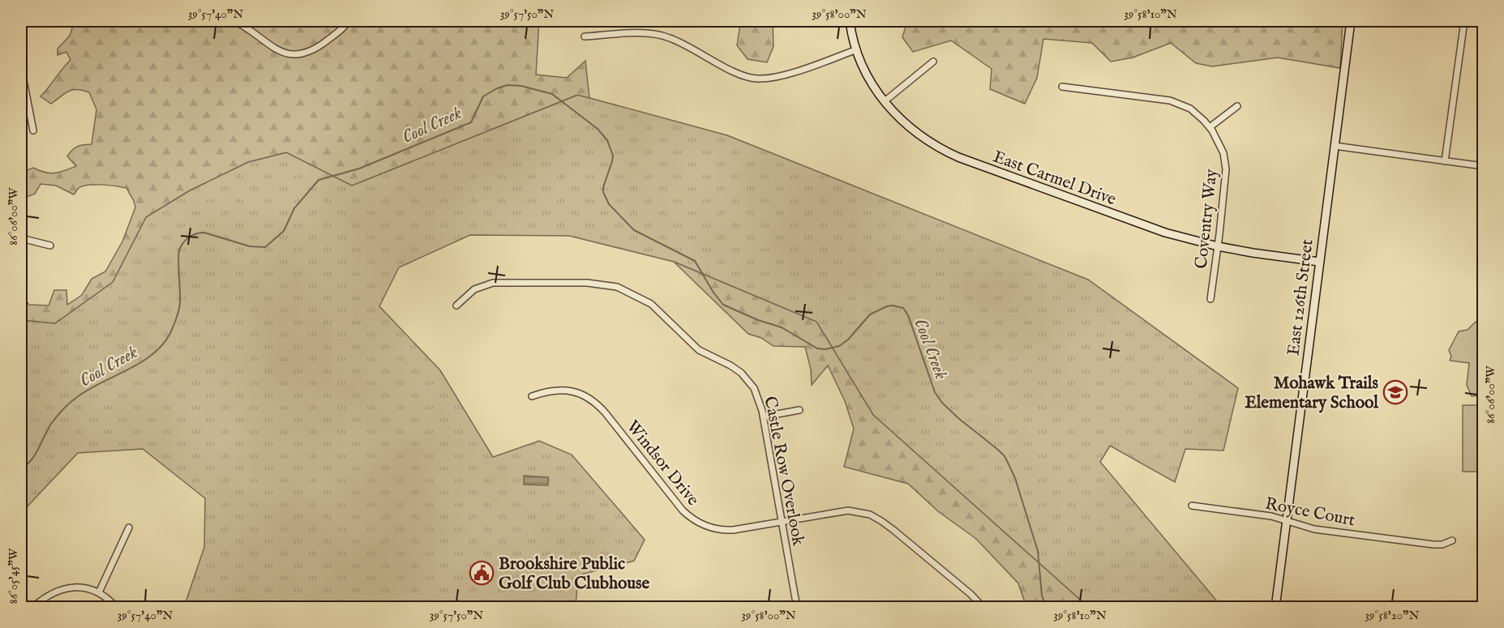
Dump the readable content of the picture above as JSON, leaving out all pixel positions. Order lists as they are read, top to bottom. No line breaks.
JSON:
{"streets":{"street":["East Carmel Drive","Coventry Way","East 126th Street","Windsor Drive","Castle Row Overlook","Royce Court"]},"crossings":[["East Carmel Drive","Coventry Way"],["East Carmel Drive","East 126th Street"],["East 126th Street","Royce Court"],["Windsor Drive","Castle Row Overlook"]],"water":["Cool Creek"],"places":{"school or university":["Mohawk Trails Elementary School"],"public building":["Brookshire Public Golf Club Clubhouse"]},"coordinates":["39°57'40\"N","39°57'50\"N","39°58'00\"N","39°58'10\"N","86°06'00\"W","86°05'45\"W","39°58'20\"N"]}
